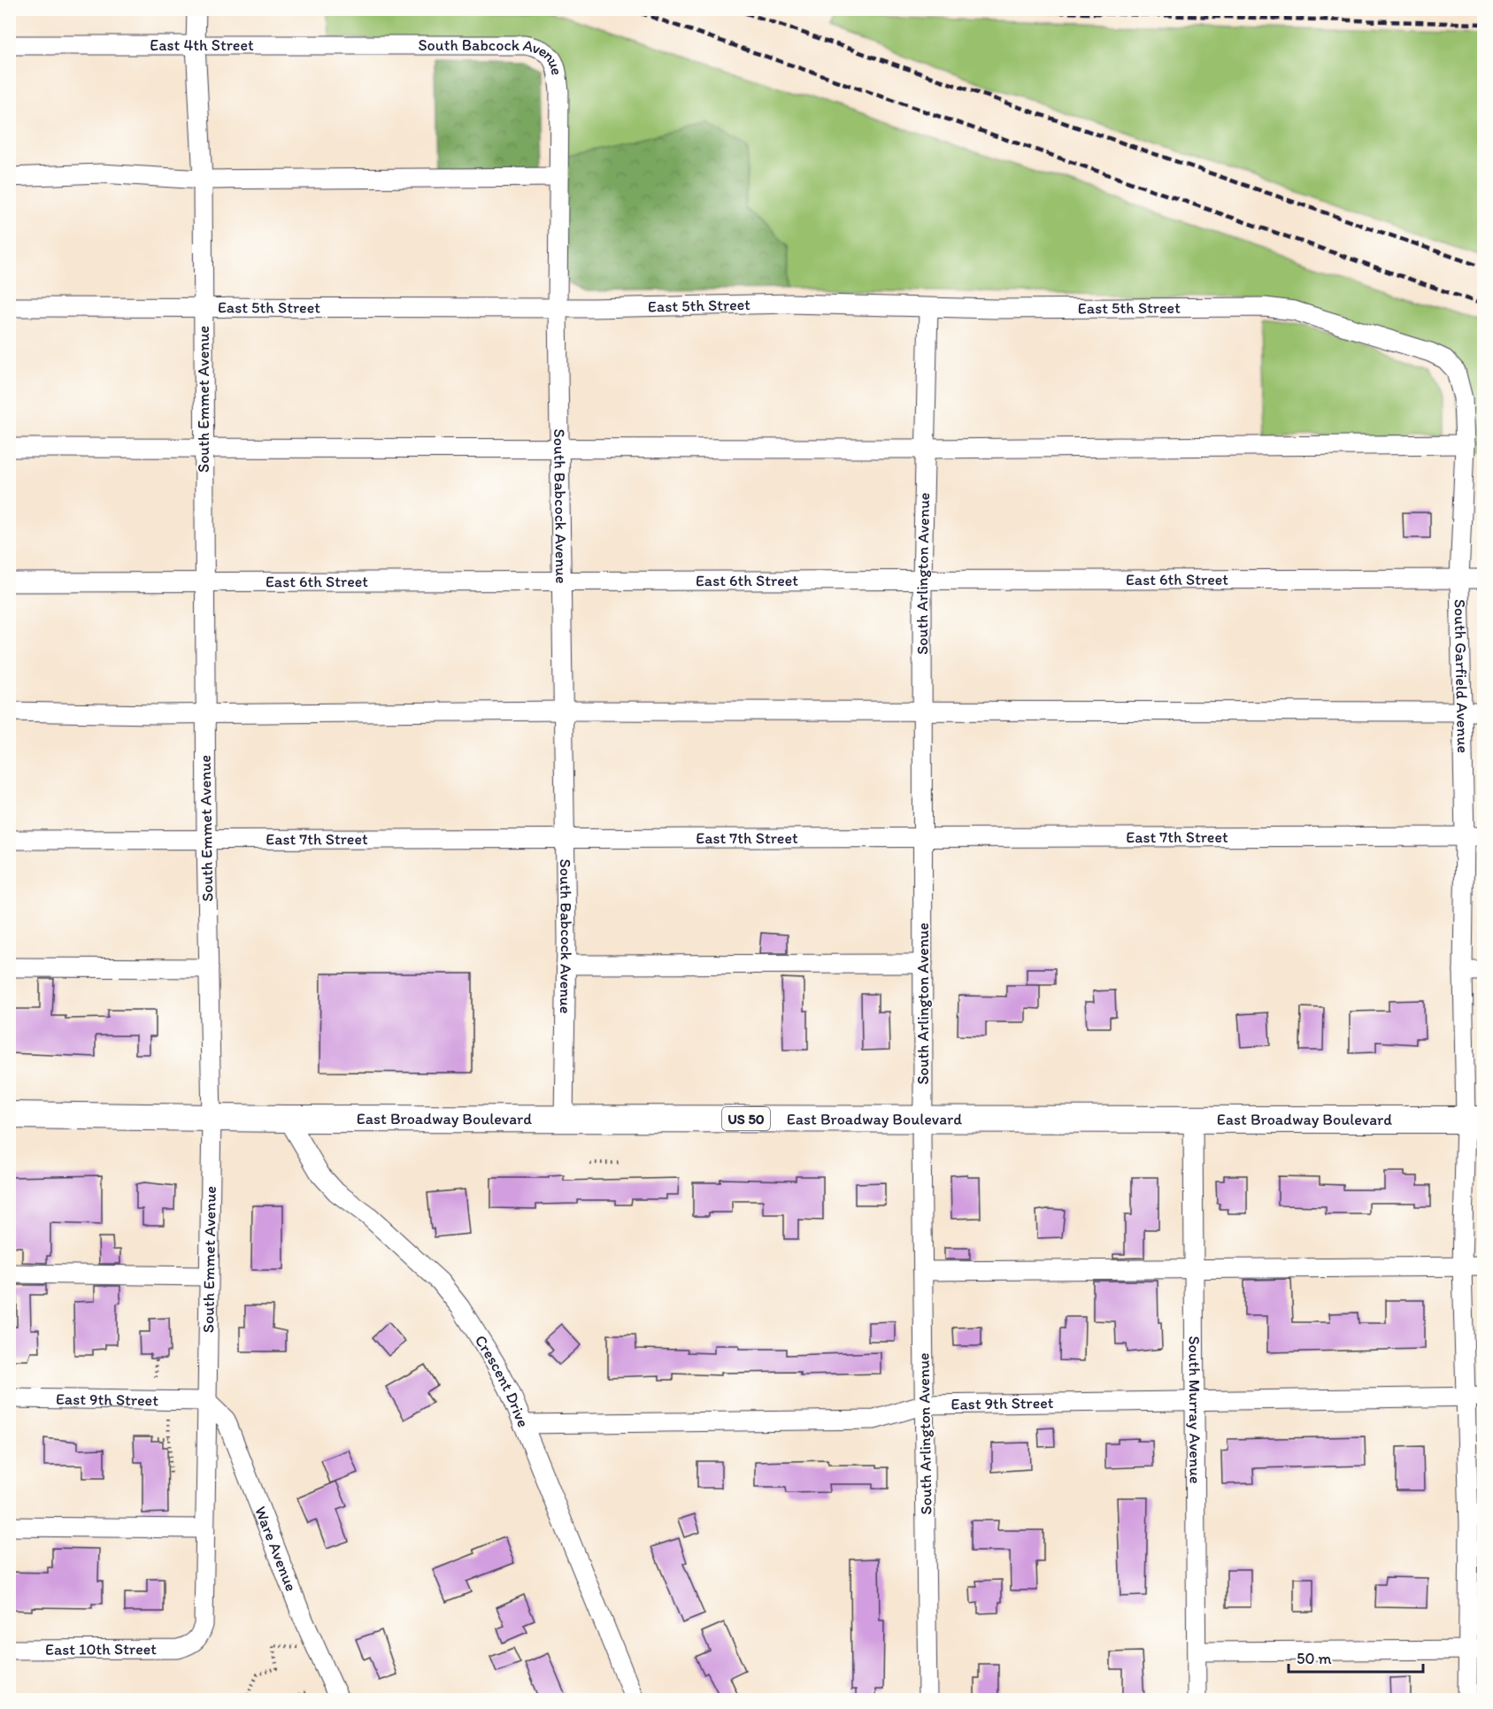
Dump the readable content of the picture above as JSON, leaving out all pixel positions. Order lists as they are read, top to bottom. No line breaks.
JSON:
{"streets":{"highway":["East Broadway Boulevard","US 50"],"street":["East 4th Street","South Babcock Avenue","East 5th Street","South Emmet Avenue","South Arlington Avenue","East 6th Street","South Garfield Avenue","East 7th Street","Crescent Drive","East 9th Street","South Murray Avenue","Ware Avenue","East 10th Street"]},"crossings":[["East 4th Street","South Babcock Avenue"],["East 4th Street","South Emmet Avenue"],["South Babcock Avenue","East 5th Street"],["South Babcock Avenue","East 6th Street"],["South Babcock Avenue","East 7th Street"],["South Babcock Avenue","East Broadway Boulevard"],["East 5th Street","South Emmet Avenue"],["East 5th Street","South Arlington Avenue"],["East 5th Street","South Garfield Avenue"],["South Emmet Avenue","East 6th Street"],["South Emmet Avenue","East 7th Street"],["South Emmet Avenue","East Broadway Boulevard"],["South Emmet Avenue","East 9th Street"],["South Emmet Avenue","Ware Avenue"],["South Emmet Avenue","East 10th Street"],["South Arlington Avenue","East 6th Street"],["South Arlington Avenue","East 7th Street"],["South Arlington Avenue","East Broadway Boulevard"],["South Arlington Avenue","East 9th Street"],["East 6th Street","South Garfield Avenue"],["South Garfield Avenue","East 7th Street"],["South Garfield Avenue","East Broadway Boulevard"],["South Garfield Avenue","East 9th Street"],["East Broadway Boulevard","Crescent Drive"],["East Broadway Boulevard","South Murray Avenue"],["Crescent Drive","East 9th Street"],["East 9th Street","South Murray Avenue"],["East 9th Street","Ware Avenue"]],"scale_bar":"50 m"}
